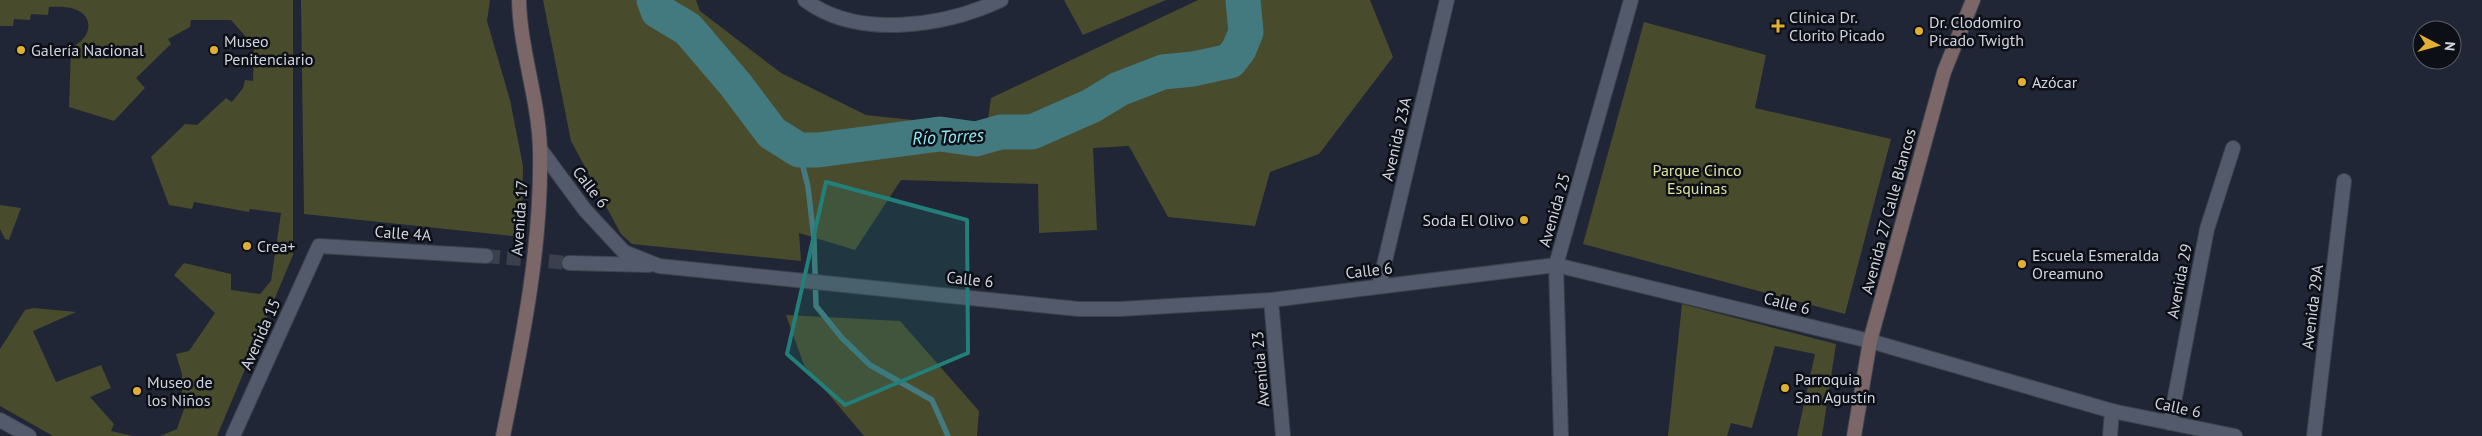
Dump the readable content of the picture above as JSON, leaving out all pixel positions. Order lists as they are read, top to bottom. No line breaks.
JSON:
{"streets":{"main road":["Avenida 27 Calle Blancos","Avenida 17"],"street":["Avenida 23A","Calle 6","Avenida 25","Calle 4A","Avenida 29","Avenida 29A","Avenida 15","Avenida 23"]},"crossings":[["Avenida 23A","Calle 6"],["Calle 6","Avenida 25"],["Calle 6","Avenida 27 Calle Blancos"],["Calle 6","Avenida 17"],["Calle 6","Avenida 29"],["Calle 6","Avenida 23"],["Calle 4A","Avenida 15"]],"water":["Río Torres"],"parks":["Parque Cinco Esquinas"],"places":{"health":["Clínica Dr. Clorito Picado"],"other":["Dr. Clodomiro Picado Twigth","Galería Nacional","Museo Penitenciario","Azócar","Soda El Olivo","Crea+","Escuela Esmeralda Oreamuno","Parroquia San Agustín","Museo de los Niños"]},"north":"right"}
